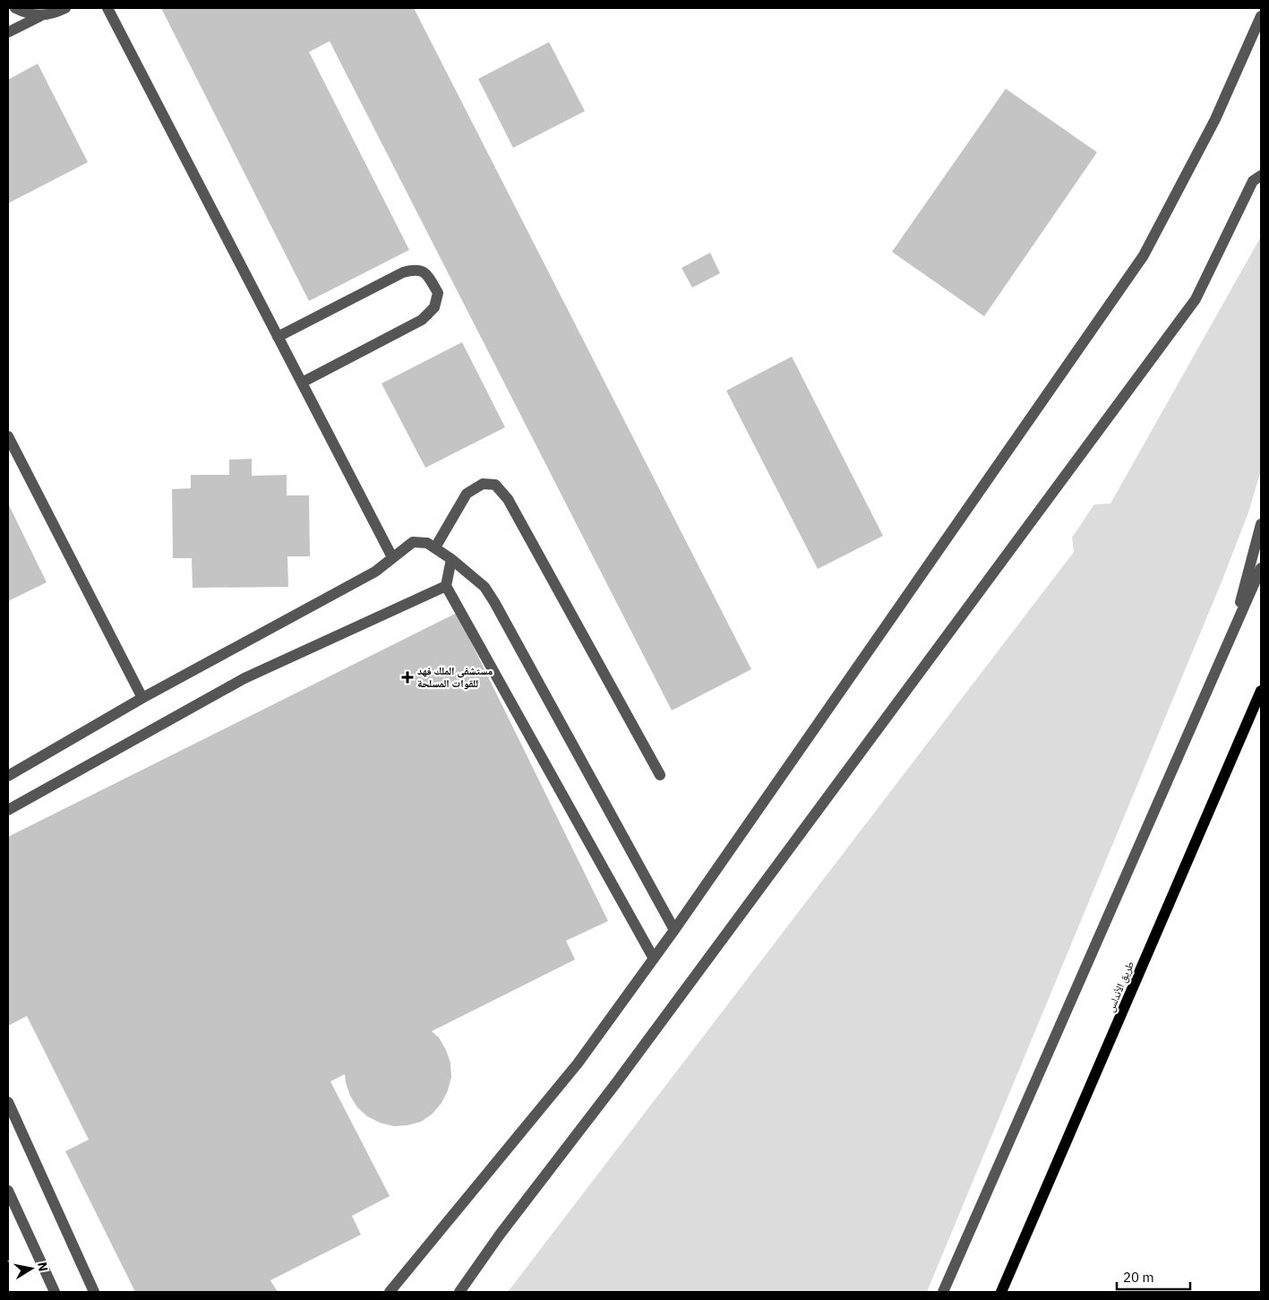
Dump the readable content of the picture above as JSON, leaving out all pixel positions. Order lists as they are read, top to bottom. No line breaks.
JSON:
{"streets":{"main road":["طريق الأندلس"]},"places":{"health":["مستشفى الملك فهد للقوات المسلحة"]},"scale_bar":"20 m","north":"right"}
